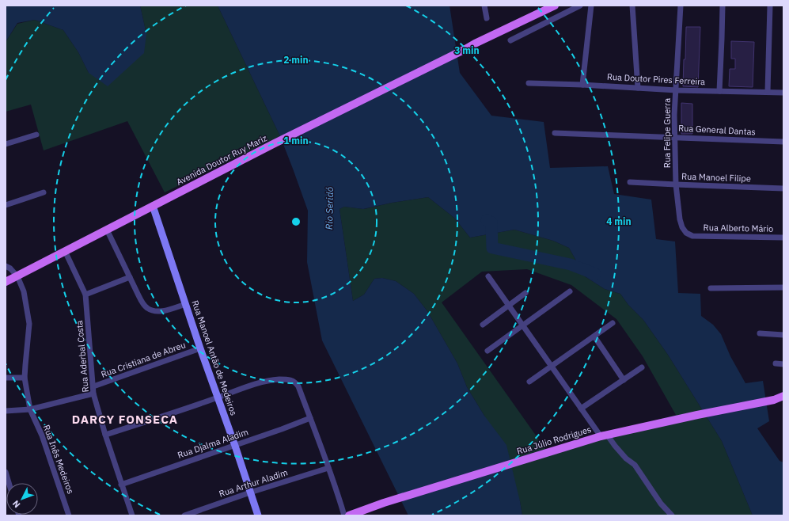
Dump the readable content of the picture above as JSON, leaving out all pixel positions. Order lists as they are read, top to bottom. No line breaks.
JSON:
{"streets":{"main road":["Avenida Doutor Ruy Mariz","Rua Júlio Rodrigues"],"street":["Rua Doutor Pires Ferreira","Rua General Dantas","Rua Felipe Guerra","Rua Manoel Filipe","Rua Alberto Mário","Rua Aderbal Costa","Rua Manoel Antão de Medeiros","Rua Cristiana de Abreu","Rua Djalma Aladim","Rua Inês Medeiros","Rua Arthur Aladim"]},"crossings":[["Rua Doutor Pires Ferreira","Rua Felipe Guerra"],["Rua General Dantas","Rua Felipe Guerra"],["Rua Felipe Guerra","Rua Manoel Filipe"],["Rua Felipe Guerra","Rua Alberto Mário"],["Avenida Doutor Ruy Mariz","Rua Aderbal Costa"],["Avenida Doutor Ruy Mariz","Rua Manoel Antão de Medeiros"],["Avenida Doutor Ruy Mariz","Rua Inês Medeiros"],["Rua Aderbal Costa","Rua Cristiana de Abreu"],["Rua Aderbal Costa","Rua Djalma Aladim"],["Rua Manoel Antão de Medeiros","Rua Cristiana de Abreu"],["Rua Manoel Antão de Medeiros","Rua Djalma Aladim"],["Rua Manoel Antão de Medeiros","Rua Arthur Aladim"]],"districts":["DARCY FONSECA"],"water":["Rio Seridó"],"north":"bottom left","rings":["3 min","2 min","1 min","4 min"]}
